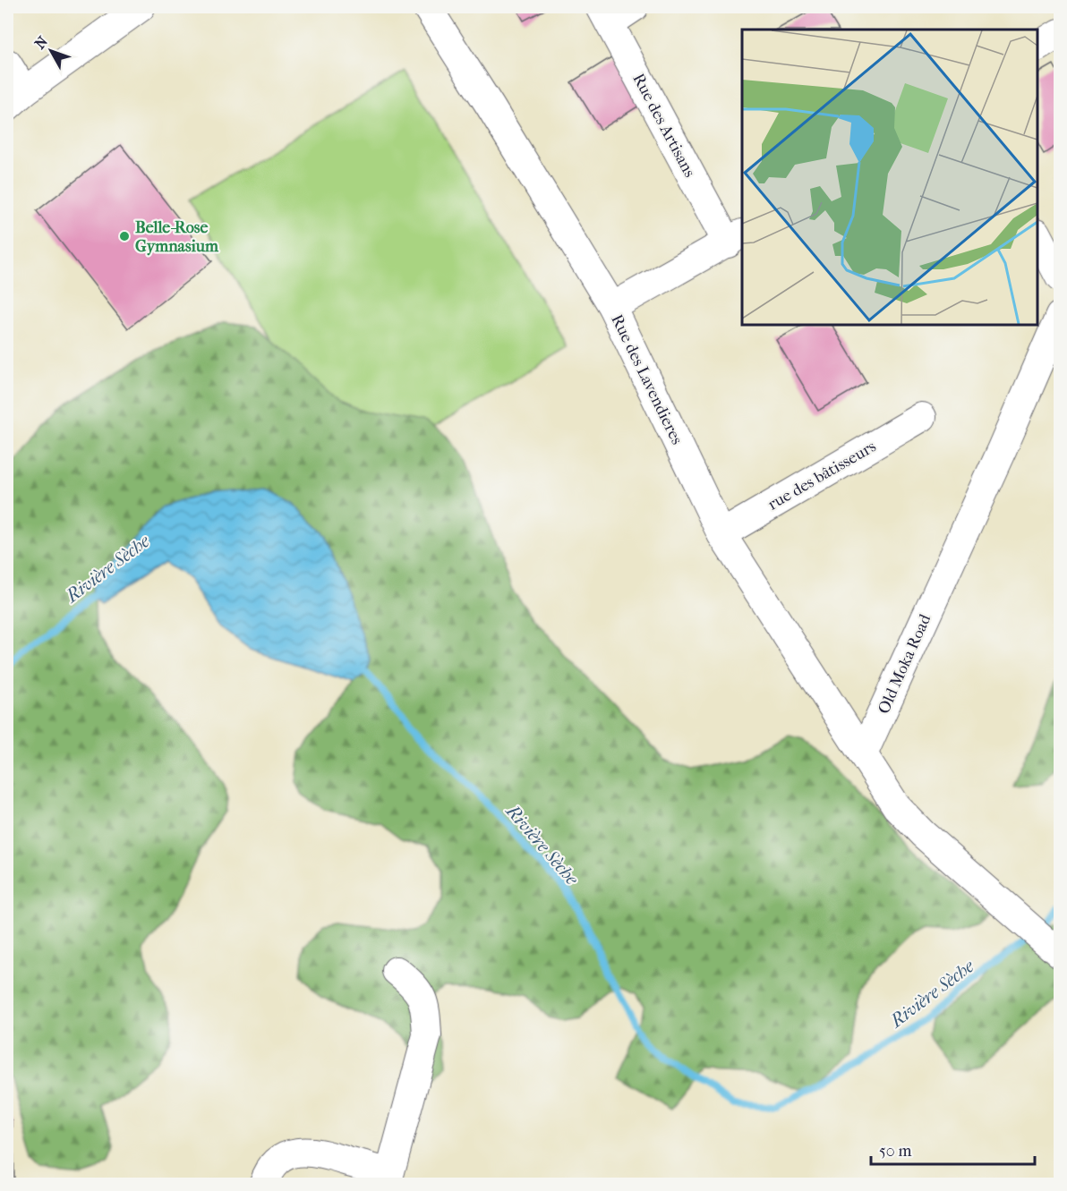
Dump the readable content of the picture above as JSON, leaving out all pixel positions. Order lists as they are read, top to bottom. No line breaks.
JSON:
{"streets":{"street":["Rue des Artisans","Rue des Lavendieres","rue des bâtisseurs","Old Moka Road"]},"crossings":[["Rue des Lavendieres","rue des bâtisseurs"],["Rue des Lavendieres","Old Moka Road"]],"water":["Rivière Sèche"],"places":["Belle-Rose Gymnasium"],"scale_bar":"50 m","north":"top left"}
